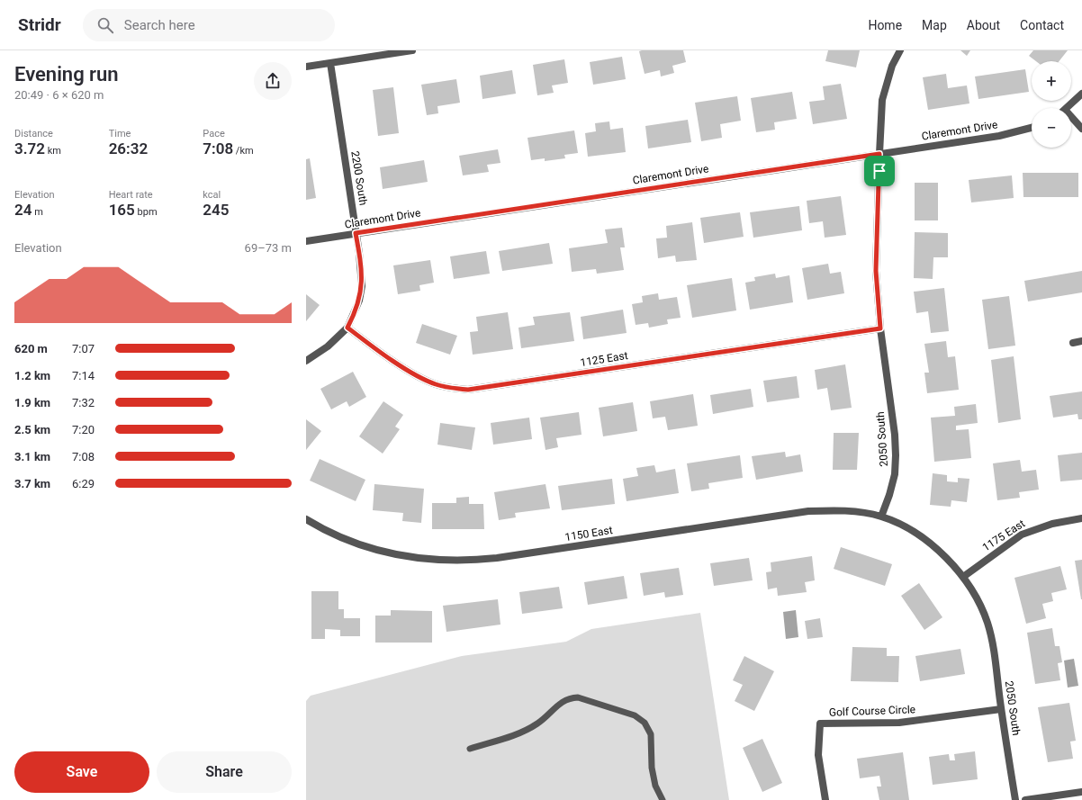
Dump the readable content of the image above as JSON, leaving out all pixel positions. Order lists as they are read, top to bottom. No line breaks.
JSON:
{"streets":{"street":["Claremont Drive","2200 South","1125 East","2050 South","1150 East","1175 East","Golf Course Circle"]},"crossings":[["Claremont Drive","2200 South"],["Claremont Drive","2050 South"],["2200 South","1125 East"],["1125 East","2050 South"],["2050 South","1150 East"],["2050 South","1175 East"],["2050 South","Golf Course Circle"]],"page":{"header":"Stridr","search":"Search here","nav":["Home","Map","About","Contact"],"heading":["Evening run","20:49 · 6 × 620 m"],"map_buttons":["+","−"],"stats":[["Distance","3.72 km"],["Time","26:32"],["Pace","7:08 /km"],["Elevation","24 m"],["Heart rate","165 bpm"],["kcal","245"]],"chart":["Elevation","69–73 m"],"list":[{"name":"620 m","note":"7:07"},{"name":"1.2 km","note":"7:14"},{"name":"1.9 km","note":"7:32"},{"name":"2.5 km","note":"7:20"},{"name":"3.1 km","note":"7:08"},{"name":"3.7 km","note":"6:29"}],"buttons":["Save","Share"]}}
